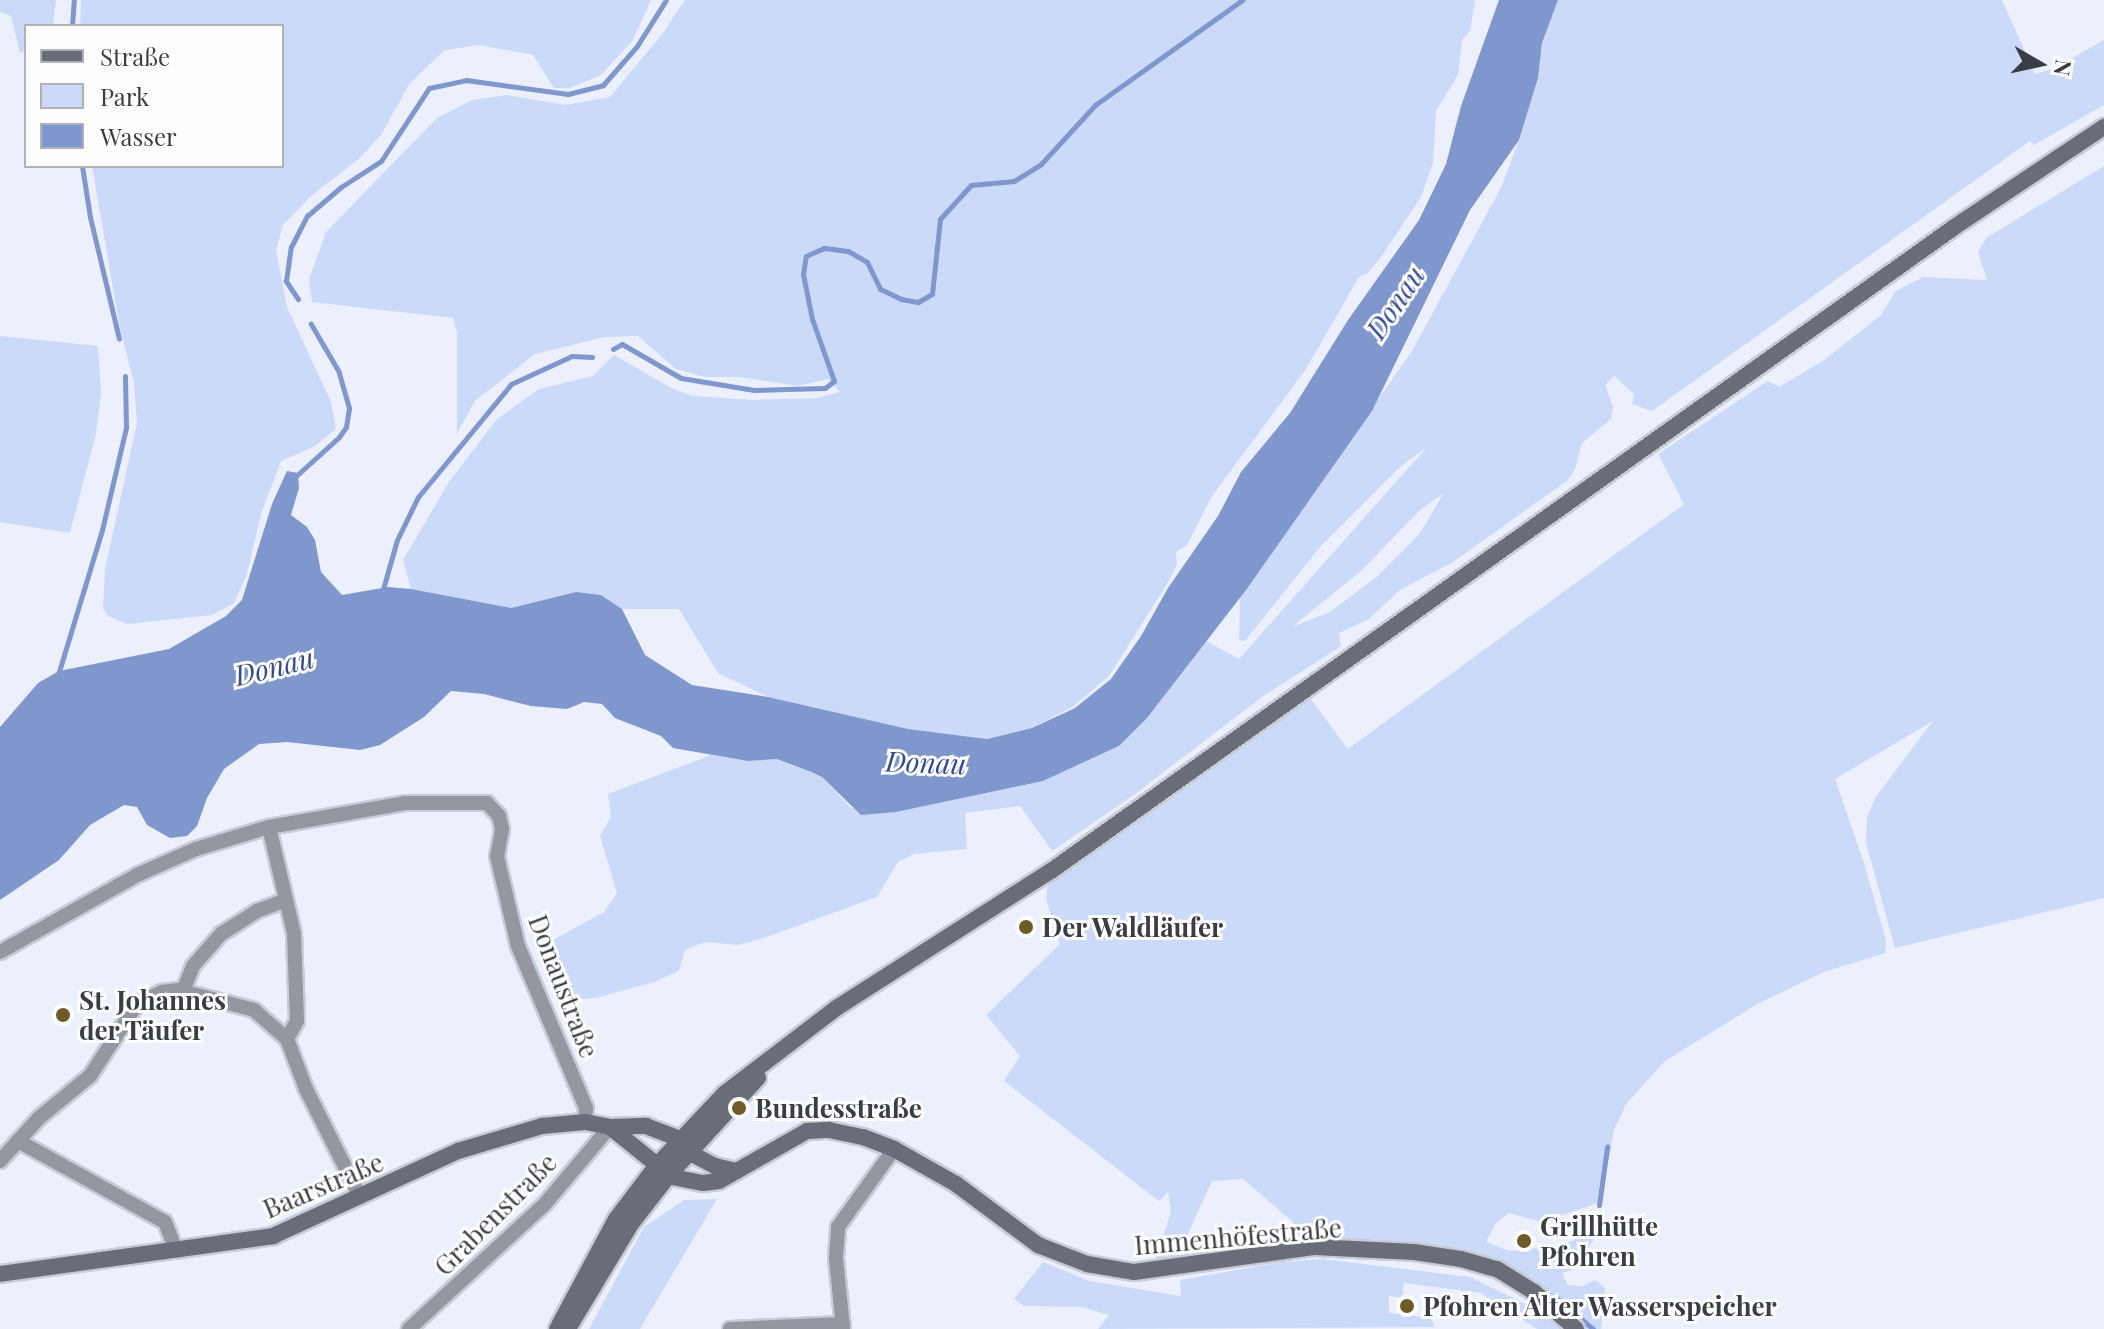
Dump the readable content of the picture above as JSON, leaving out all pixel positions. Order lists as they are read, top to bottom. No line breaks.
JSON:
{"streets":{"main road":["Baarstraße","Immenhöfestraße"],"street":["Donaustraße","Grabenstraße"]},"crossings":[["Donaustraße","Baarstraße"],["Baarstraße","Grabenstraße"],["Baarstraße","Immenhöfestraße"]],"water":["Donau"],"places":["Der Waldläufer","St. Johannes der Täufer","Bundesstraße","Grillhütte Pfohren","Pfohren Alter Wasserspeicher"],"legend":["Straße","Park","Wasser"],"north":"right"}
